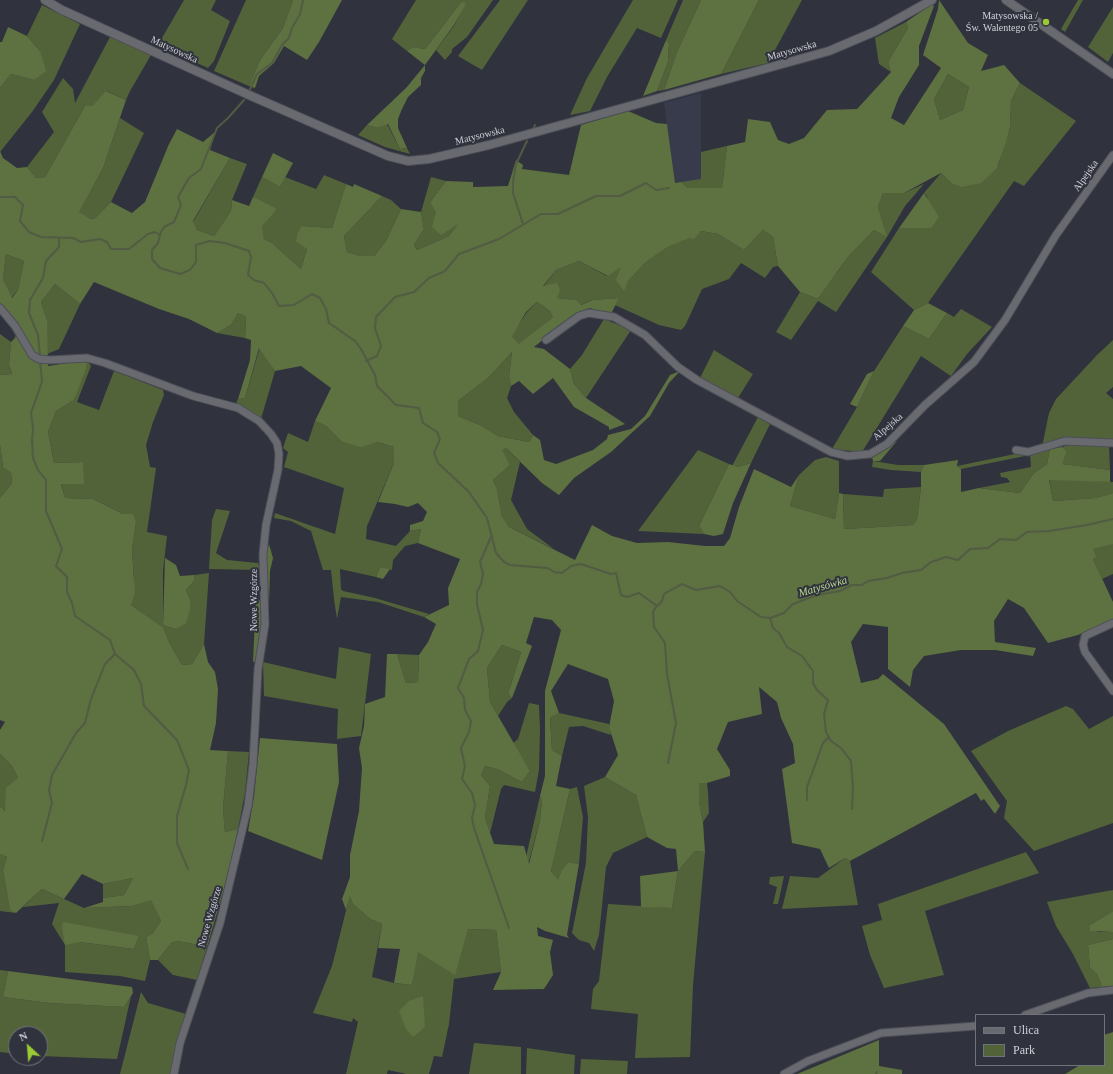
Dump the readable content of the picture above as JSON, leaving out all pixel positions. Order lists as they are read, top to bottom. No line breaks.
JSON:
{"streets":{"street":["Matysowska","Alpejska","Nowe Wzgórze"]},"water":["Matysówka"],"places":["Matysowska / Św. Walentego 05"],"legend":["Ulica","Park"],"north":"top left"}
